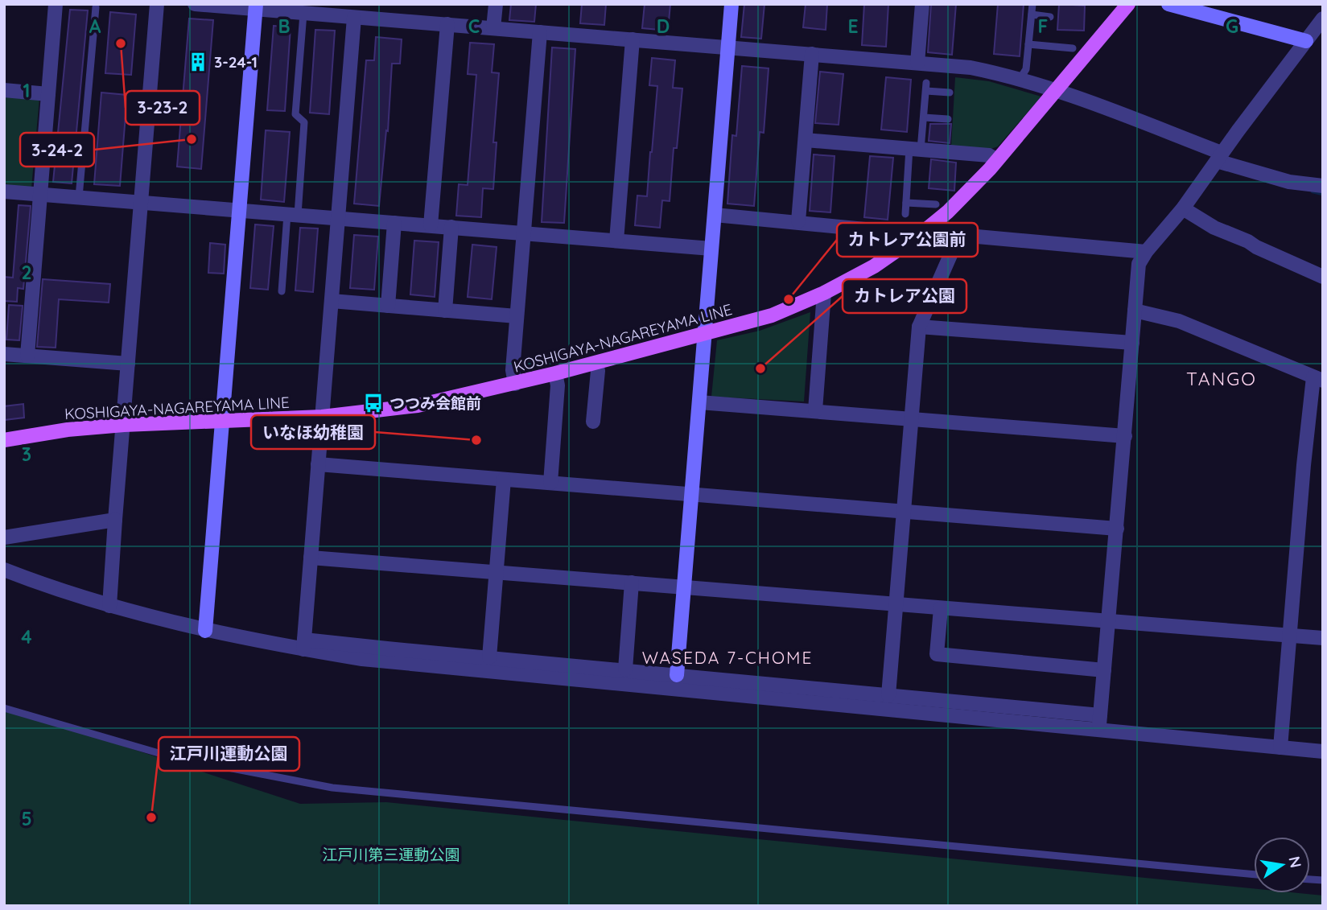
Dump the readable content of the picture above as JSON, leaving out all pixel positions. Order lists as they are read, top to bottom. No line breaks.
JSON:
{"streets":{"main road":["KOSHIGAYA-NAGAREYAMA LINE"]},"districts":["TANGO","WASEDA 7-CHOME"],"parks":["江戸川第三運動公園"],"places":{"other":["3-23-2","3-24-2","カトレア公園前","カトレア公園","いなほ幼稚園","江戸川運動公園"],"building":["3-24-1"],"bus stop":["つつみ会館前"]},"north":"right","grid":{"columns":["A","B","C","D","E","F","G"],"rows":["1","2","3","4","5"]}}
